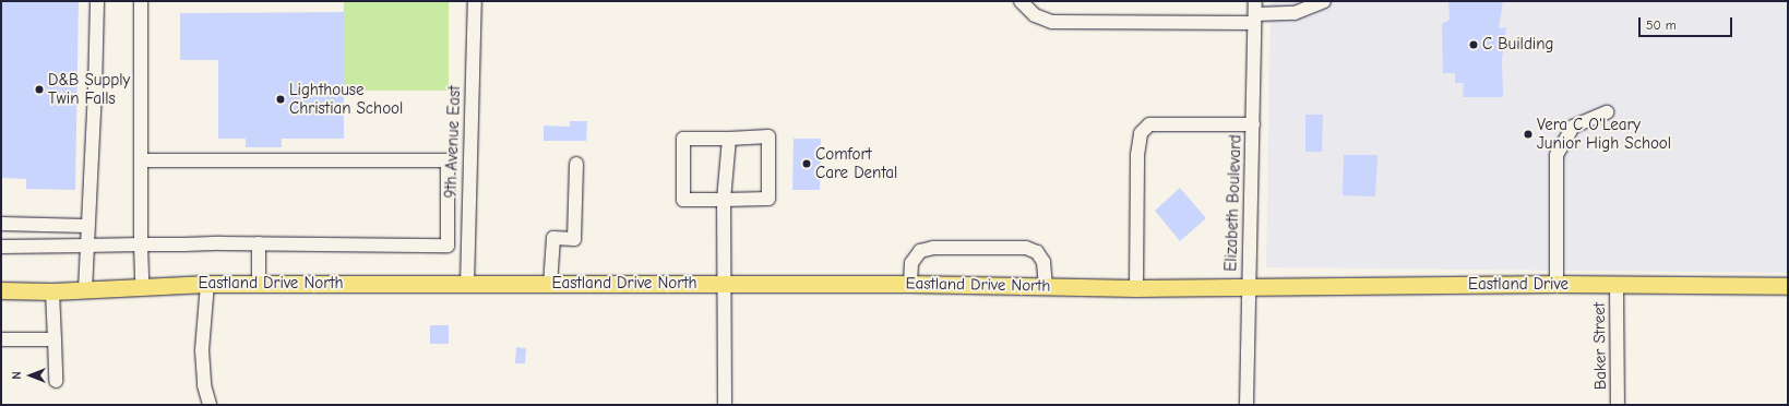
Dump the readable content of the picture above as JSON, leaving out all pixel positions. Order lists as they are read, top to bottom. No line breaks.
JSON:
{"streets":{"main road":["Eastland Drive North","Eastland Drive"],"street":["9th Avenue East","Elizabeth Boulevard","Baker Street"]},"crossings":[["9th Avenue East","Eastland Drive North"],["Elizabeth Boulevard","Eastland Drive North"],["Elizabeth Boulevard","Eastland Drive"],["Eastland Drive North","Eastland Drive"],["Eastland Drive","Baker Street"]],"places":["C Building","D&B Supply Twin Falls","Lighthouse Christian School","Vera C O'Leary Junior High School","Comfort Care Dental"],"scale_bar":"50 m","north":"left"}
